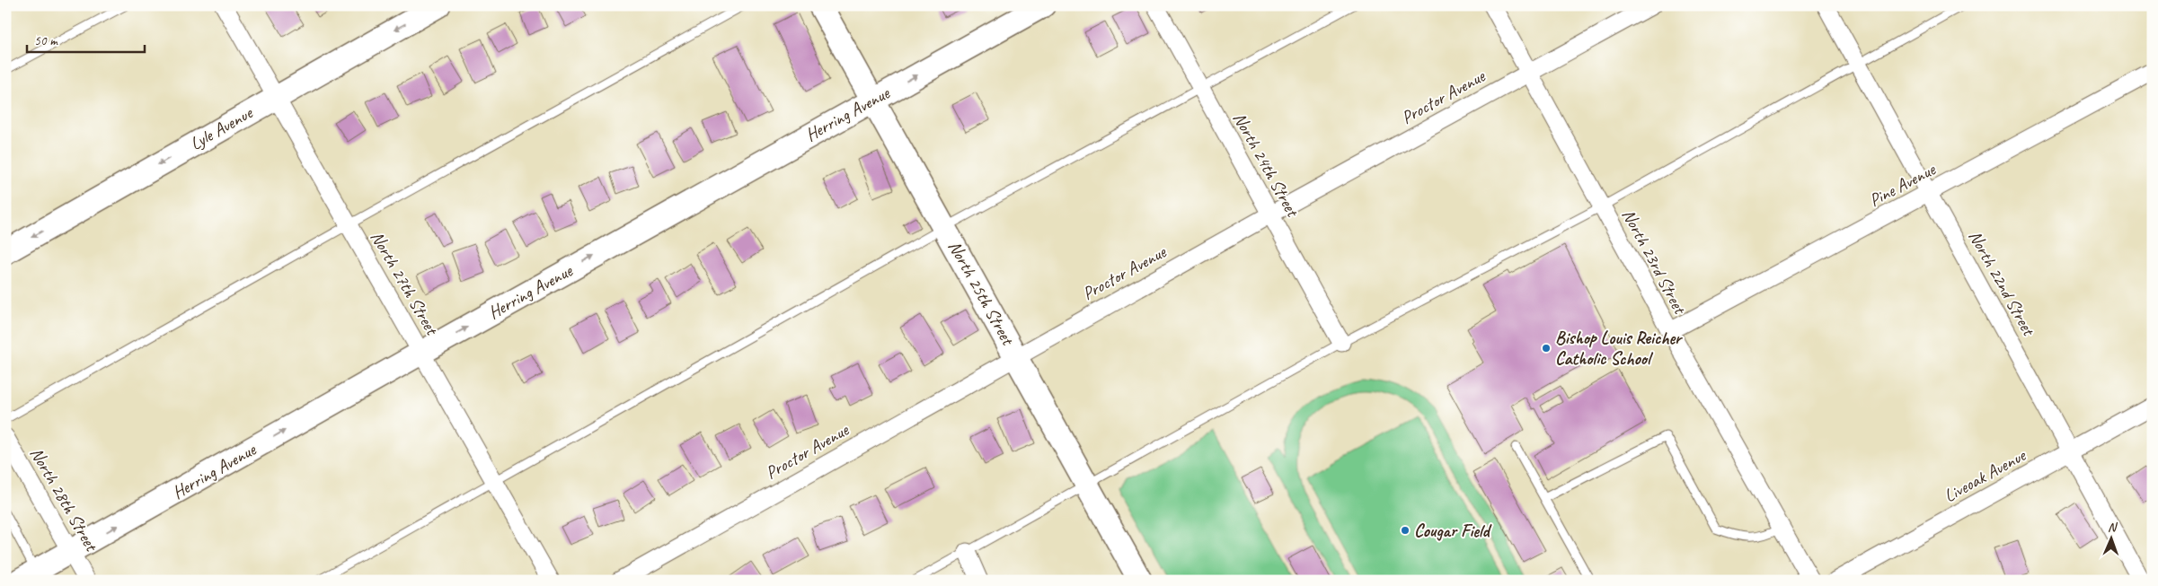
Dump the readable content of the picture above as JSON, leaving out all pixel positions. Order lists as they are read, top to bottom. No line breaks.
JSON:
{"streets":{"main road":["Herring Avenue","Lyle Avenue","North 25th Street"],"street":["Proctor Avenue","North 24th Street","Pine Avenue","North 23rd Street","North 27th Street","North 22nd Street","Liveoak Avenue","North 28th Street"]},"crossings":[["Proctor Avenue","North 24th Street"],["Proctor Avenue","North 23rd Street"],["Proctor Avenue","North 25th Street"],["Herring Avenue","North 27th Street"],["Herring Avenue","North 25th Street"],["Herring Avenue","North 28th Street"],["Lyle Avenue","North 27th Street"],["Pine Avenue","North 23rd Street"],["Pine Avenue","North 22nd Street"],["North 22nd Street","Liveoak Avenue"]],"one_way":["Herring Avenue","Lyle Avenue"],"places":["Bishop Louis Reicher Catholic School","Cougar Field"],"scale_bar":"50 m","north":"top"}
